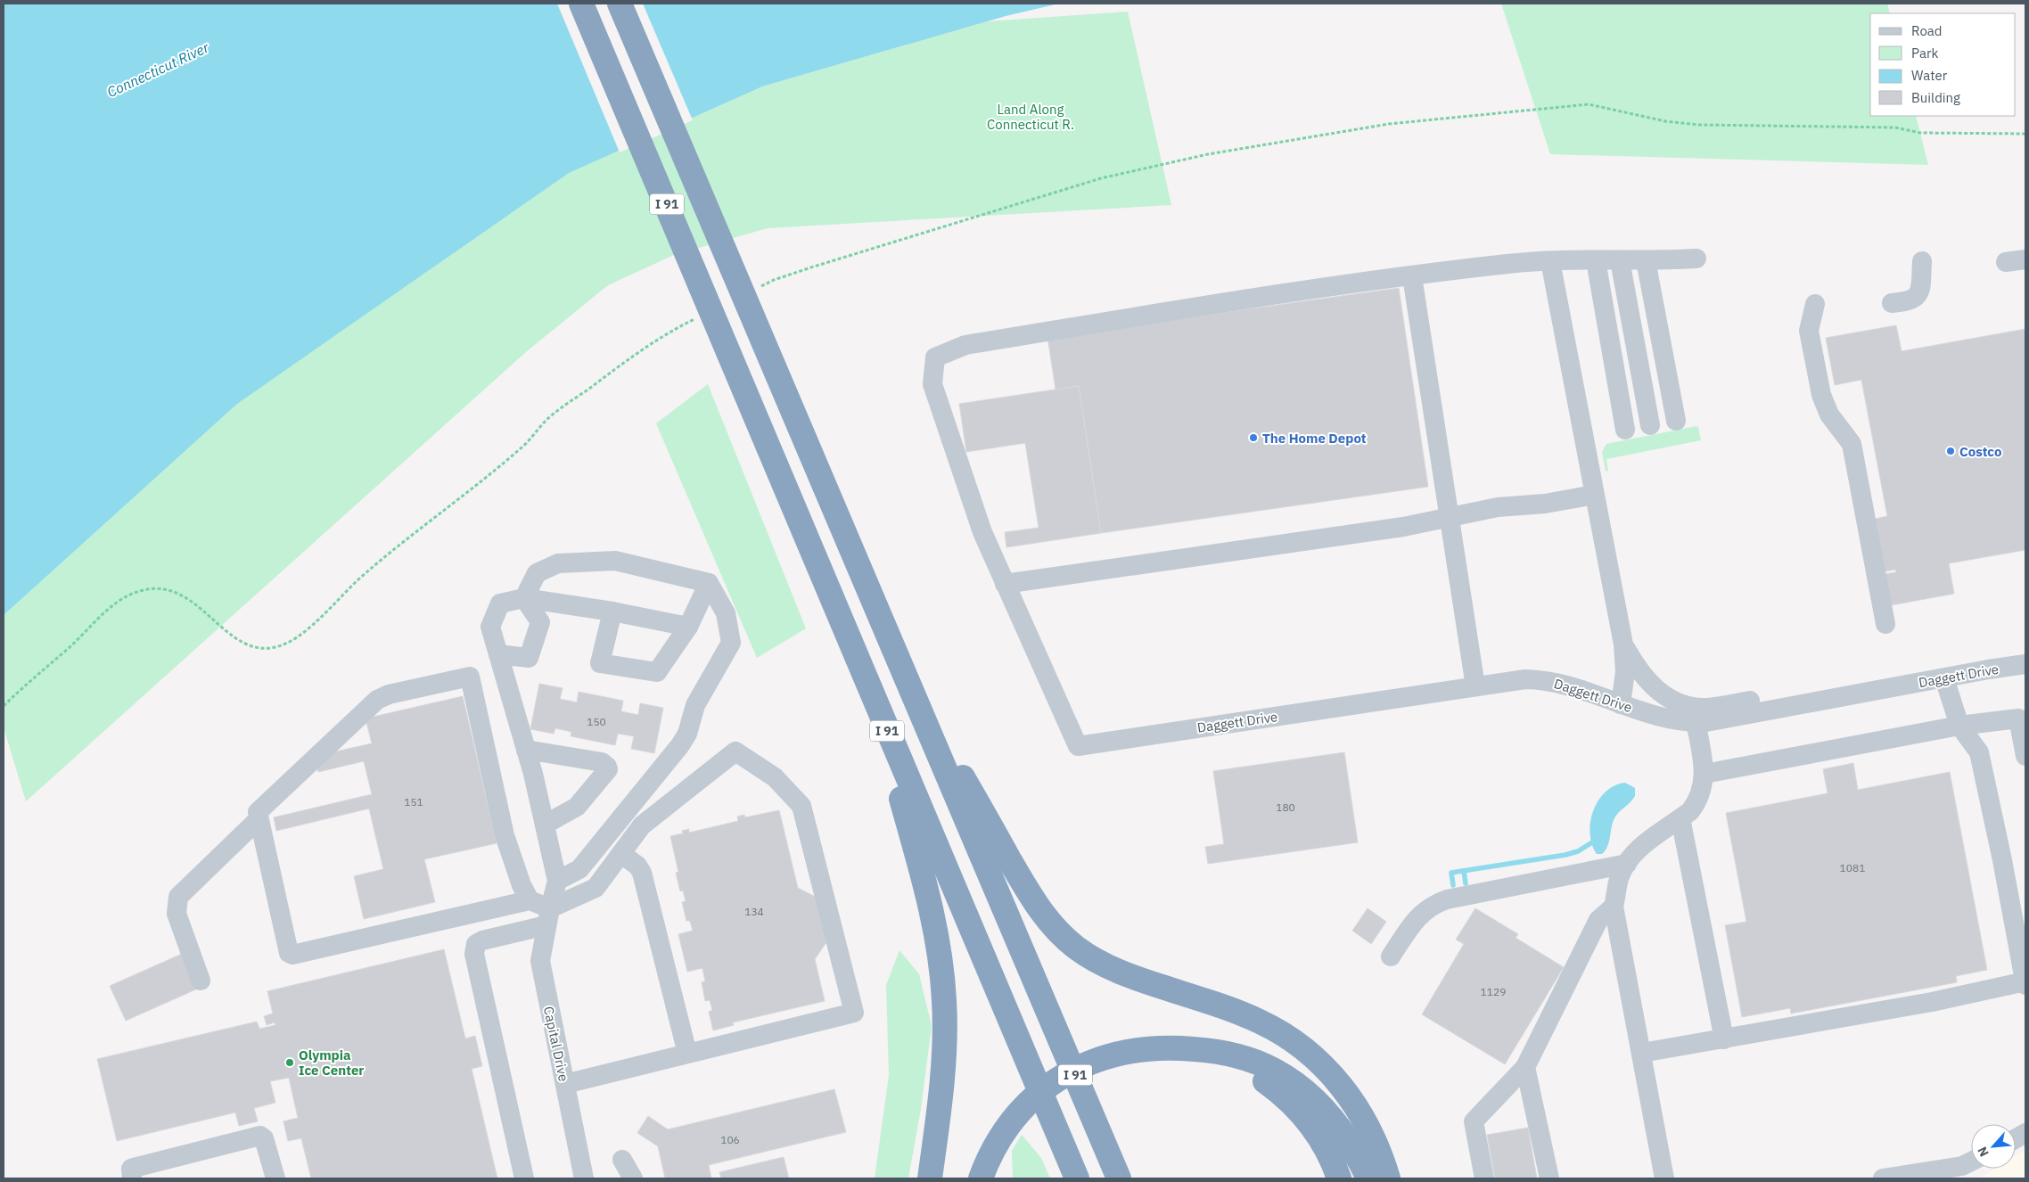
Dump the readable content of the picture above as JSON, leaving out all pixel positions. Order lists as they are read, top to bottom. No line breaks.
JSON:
{"streets":{"highway":["I 91"],"street":["Daggett Drive","Capital Drive"]},"water":["Connecticut River"],"parks":["Land Along Connecticut R."],"places":["The Home Depot","Costco","Olympia Ice Center"],"house_numbers":["150","151","180","1081","134","1129","106"],"legend":["Road","Park","Water","Building"],"north":"bottom left"}
